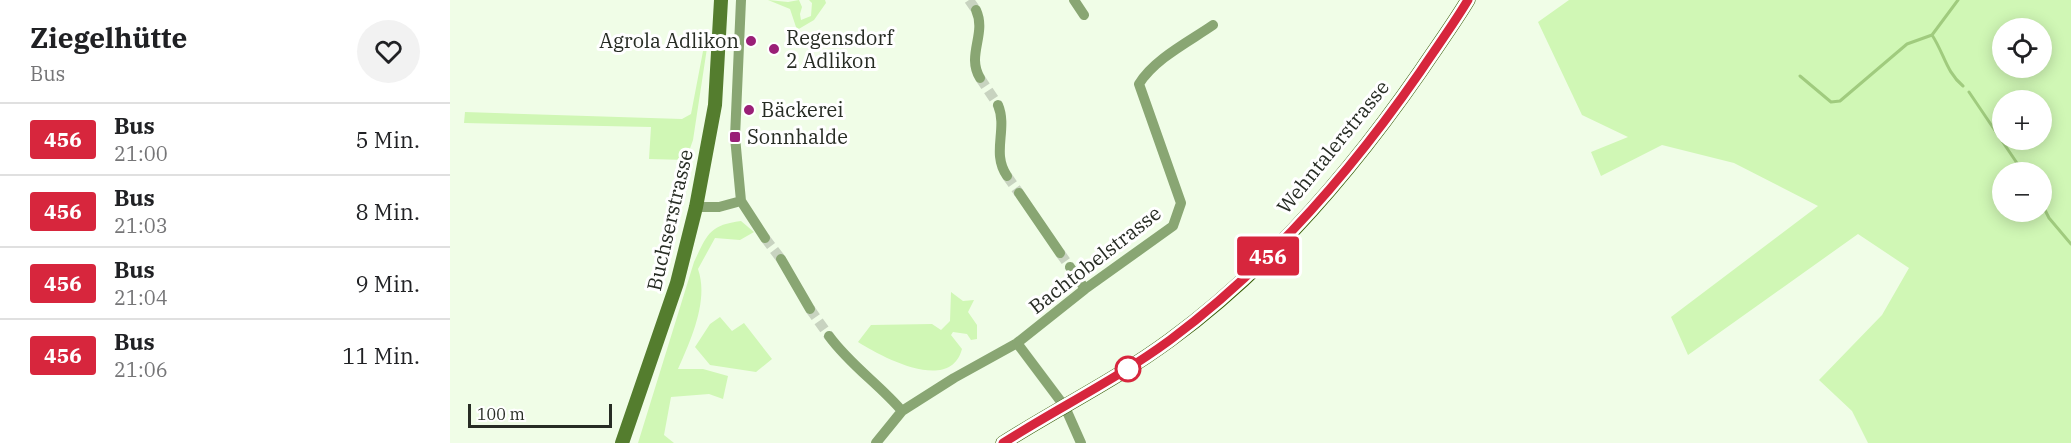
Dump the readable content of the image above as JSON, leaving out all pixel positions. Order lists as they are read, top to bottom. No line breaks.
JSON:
{"streets":{"main road":["Wehntalerstrasse","Buchserstrasse"],"street":["Bachtobelstrasse"]},"places":{"other":["Agrola Adlikon","Regensdorf 2 Adlikon","Bäckerei"],"transit":["Sonnhalde"]},"lines":["bus line 456"],"scale_bar":"100 m","page":{"heading":["Ziegelhütte","Bus"],"on_map":"456","map_buttons":["+","−"],"list":[{"mark":"456","name":"Bus","note":"21:00","value":"5 Min."},{"mark":"456","name":"Bus","note":"21:03","value":"8 Min."},{"mark":"456","name":"Bus","note":"21:04","value":"9 Min."},{"mark":"456","name":"Bus","note":"21:06","value":"11 Min."}],"scale":"100 m"}}
